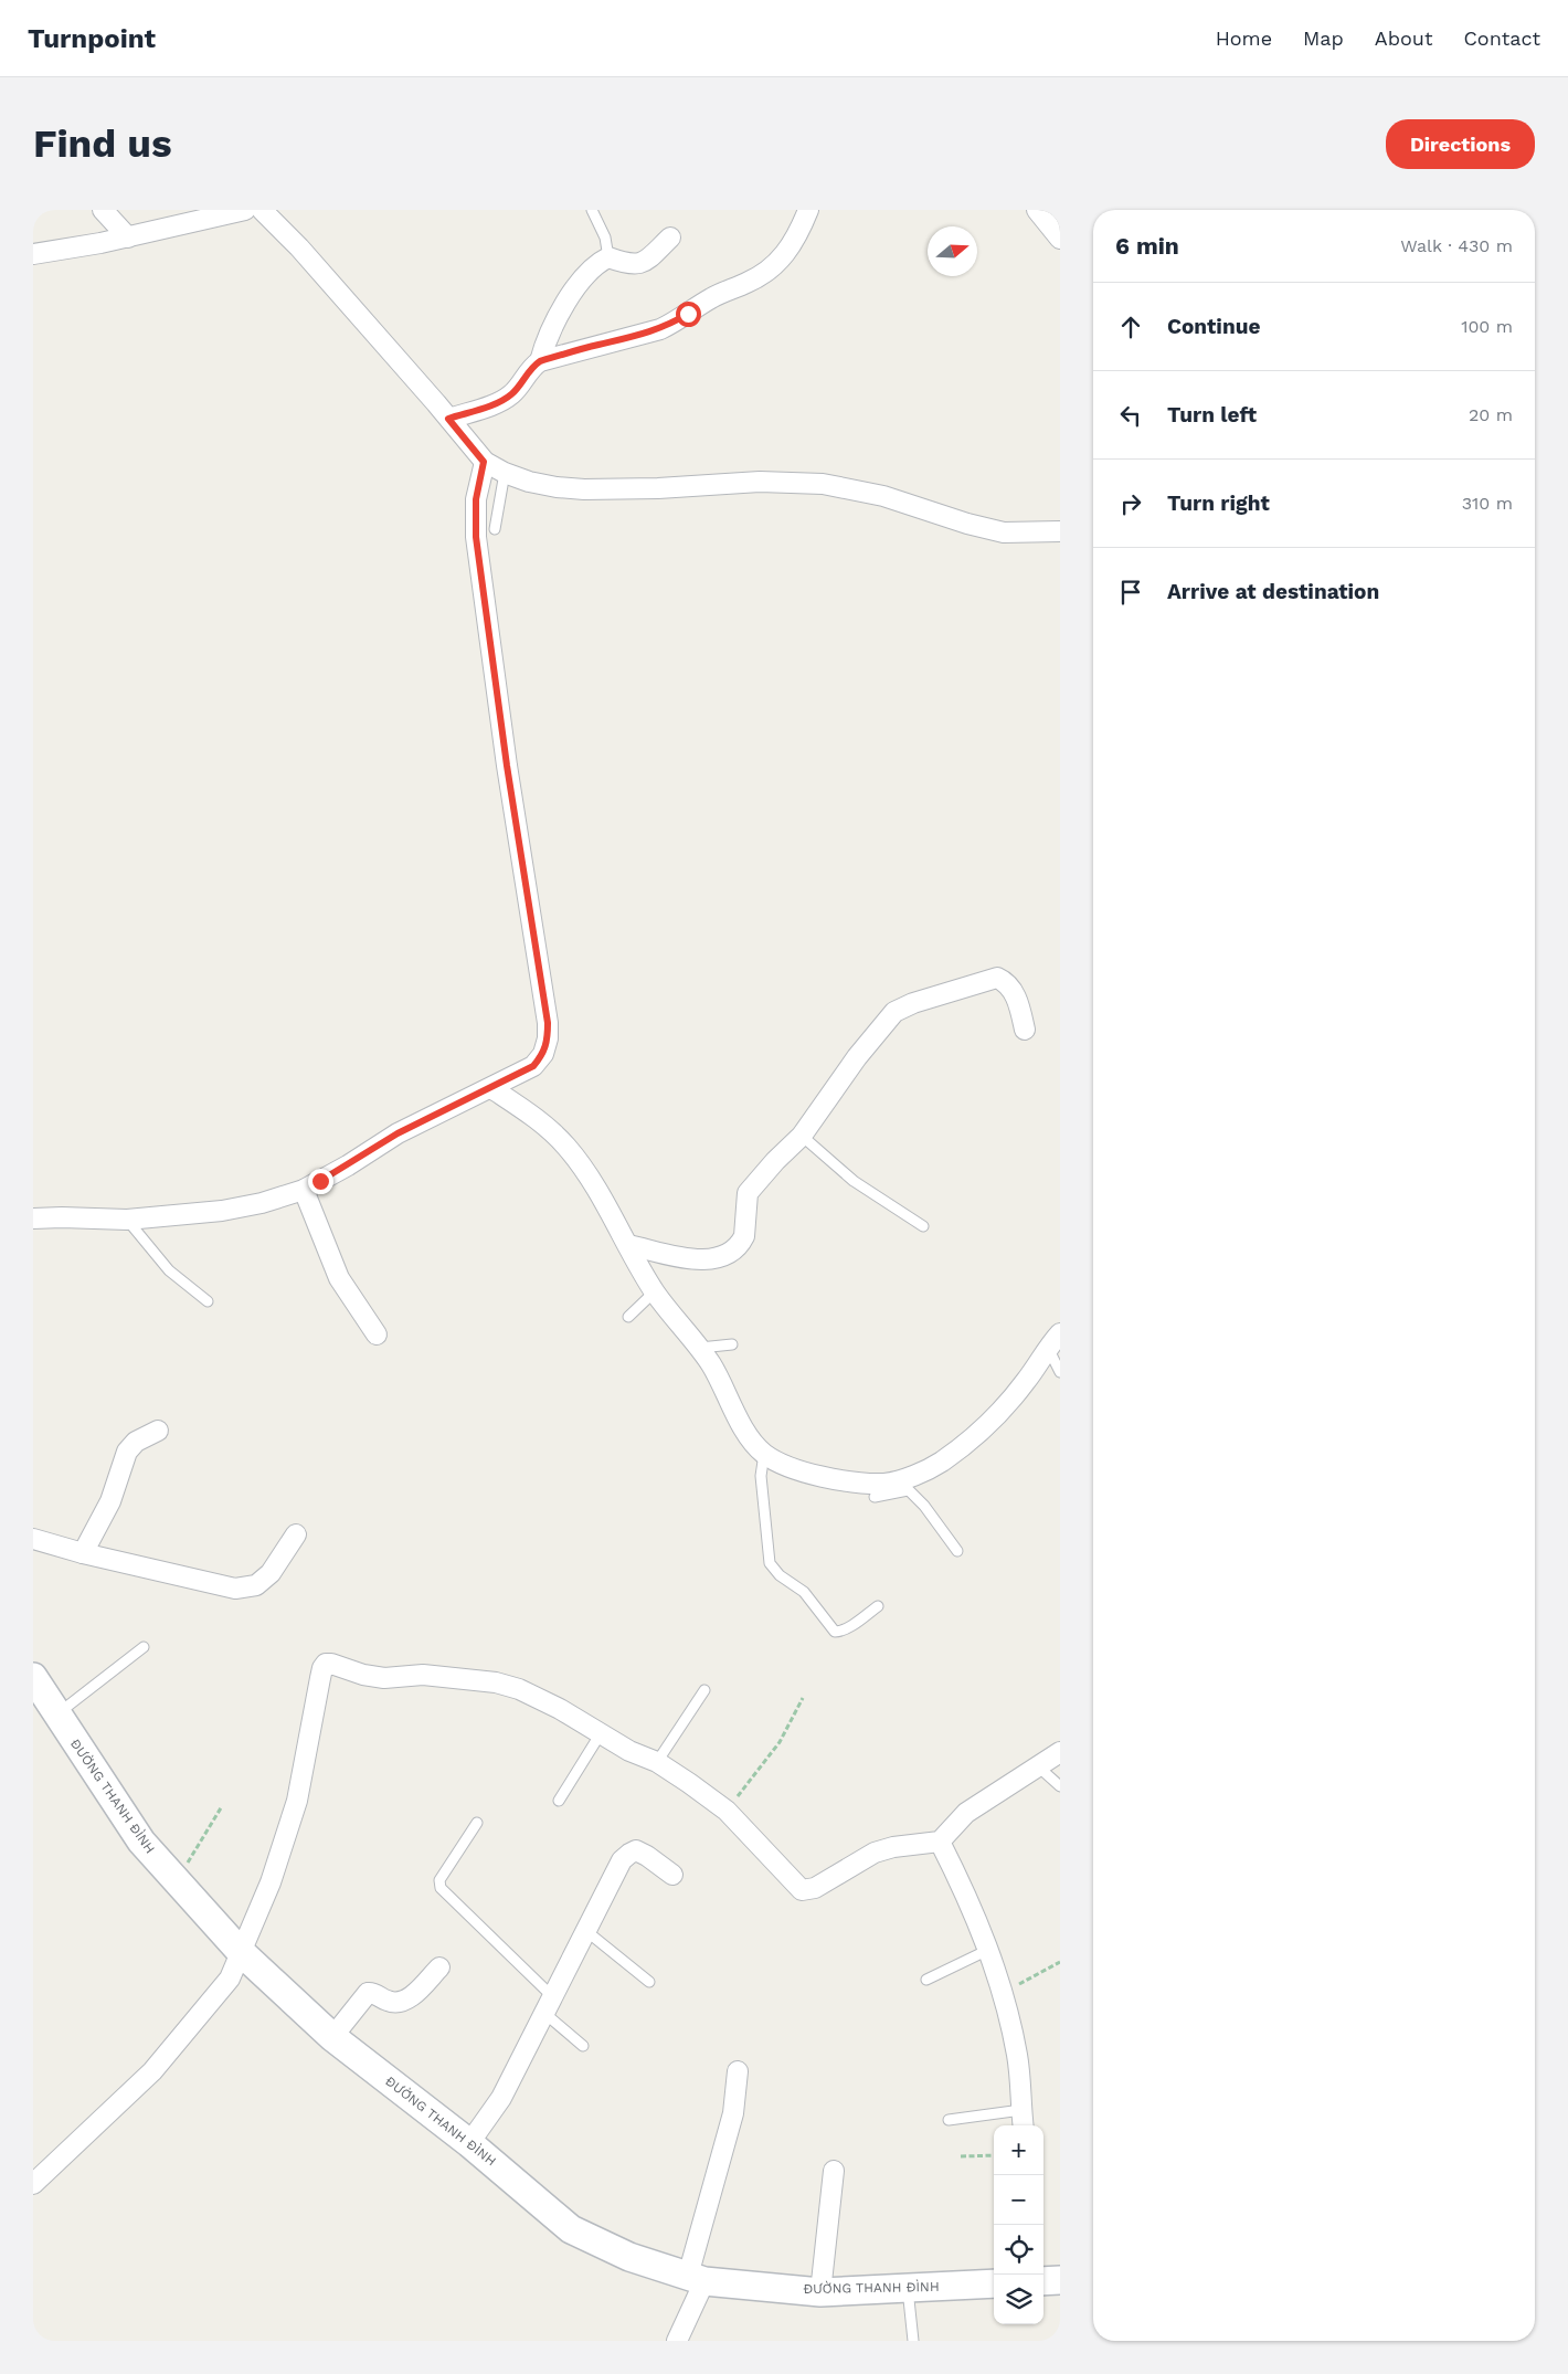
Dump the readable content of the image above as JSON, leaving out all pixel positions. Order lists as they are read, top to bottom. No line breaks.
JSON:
{"streets":{"street":["ĐƯỜNG THANH ĐÌNH"]},"north":"right","page":{"header":"Turnpoint","nav":["Home","Map","About","Contact"],"buttons":"Directions","title":"Find us","heading":["6 min","Walk · 430 m"],"list":[["Continue","100 m"],["Turn left","20 m"],["Turn right","310 m"],"Arrive at destination"],"map_buttons":["+","−"]}}
